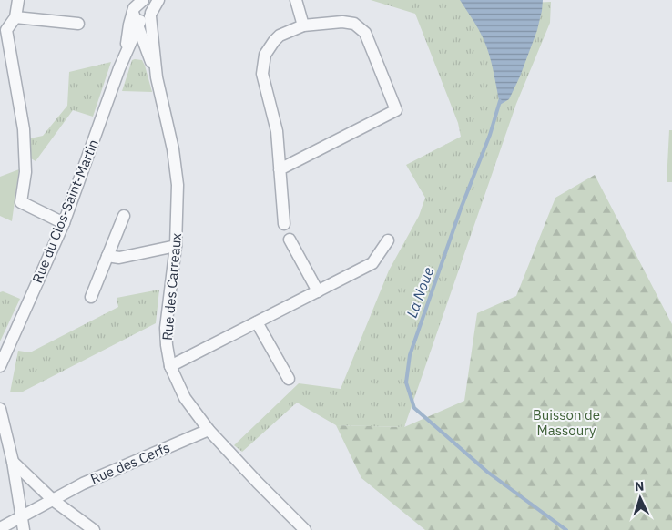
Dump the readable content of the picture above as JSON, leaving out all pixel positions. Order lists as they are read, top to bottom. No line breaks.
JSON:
{"streets":{"street":["Rue du Clos-Saint-Martin","Rue des Carreaux","Rue des Cerfs"]},"crossings":[["Rue du Clos-Saint-Martin","Rue des Carreaux"],["Rue des Carreaux","Rue des Cerfs"]],"water":["La Noue"],"parks":["Buisson de Massoury"],"north":"top"}
